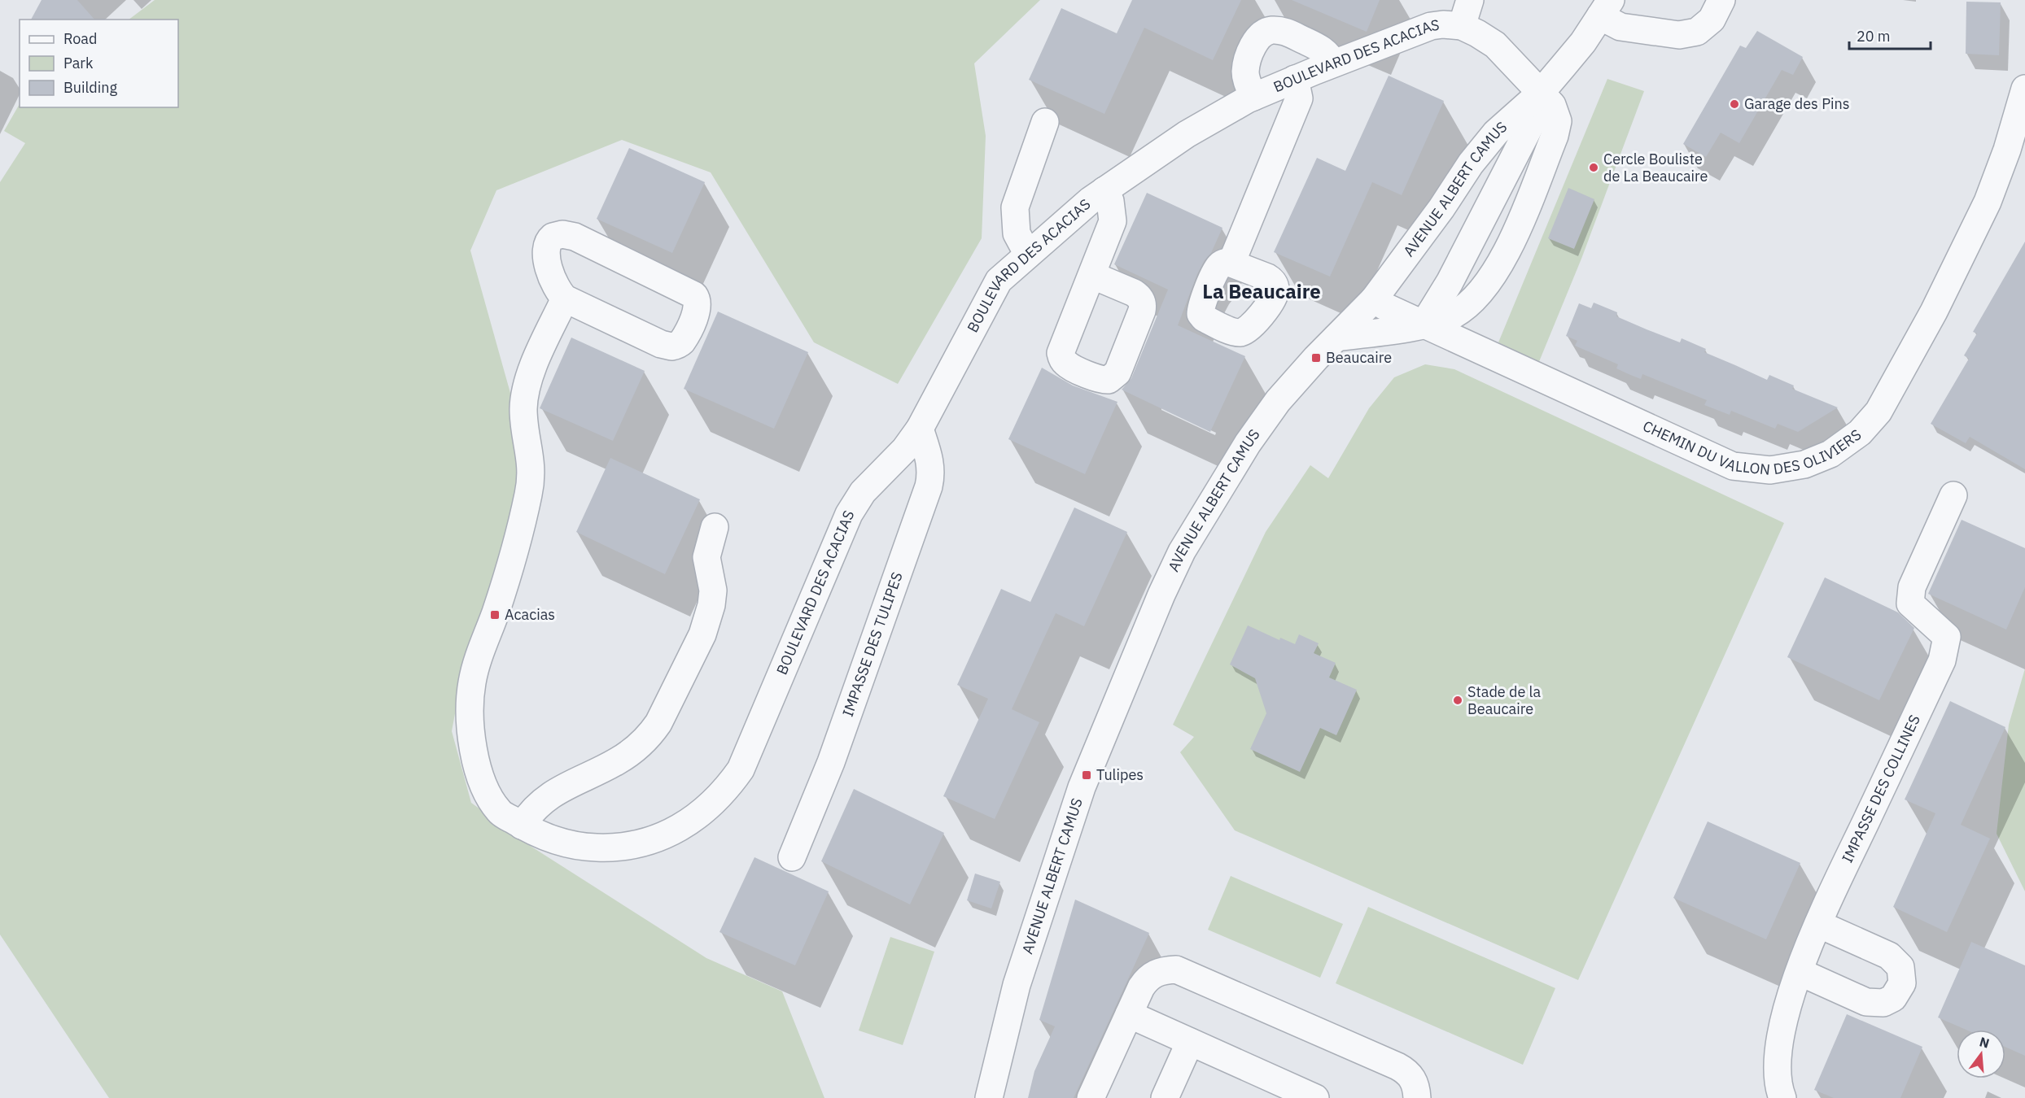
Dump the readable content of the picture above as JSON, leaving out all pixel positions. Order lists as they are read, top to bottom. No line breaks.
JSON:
{"streets":{"street":["BOULEVARD DES ACACIAS","AVENUE ALBERT CAMUS","CHEMIN DU VALLON DES OLIVIERS","IMPASSE DES TULIPES","IMPASSE DES COLLINES"]},"crossings":[["BOULEVARD DES ACACIAS","AVENUE ALBERT CAMUS"],["BOULEVARD DES ACACIAS","CHEMIN DU VALLON DES OLIVIERS"],["BOULEVARD DES ACACIAS","IMPASSE DES TULIPES"],["AVENUE ALBERT CAMUS","CHEMIN DU VALLON DES OLIVIERS"]],"districts":["La Beaucaire"],"places":{"other":["Garage des Pins","Cercle Bouliste de La Beaucaire","Stade de la Beaucaire"],"transit":["Beaucaire","Acacias","Tulipes"]},"legend":["Road","Park","Building"],"scale_bar":"20 m","north":"top"}
